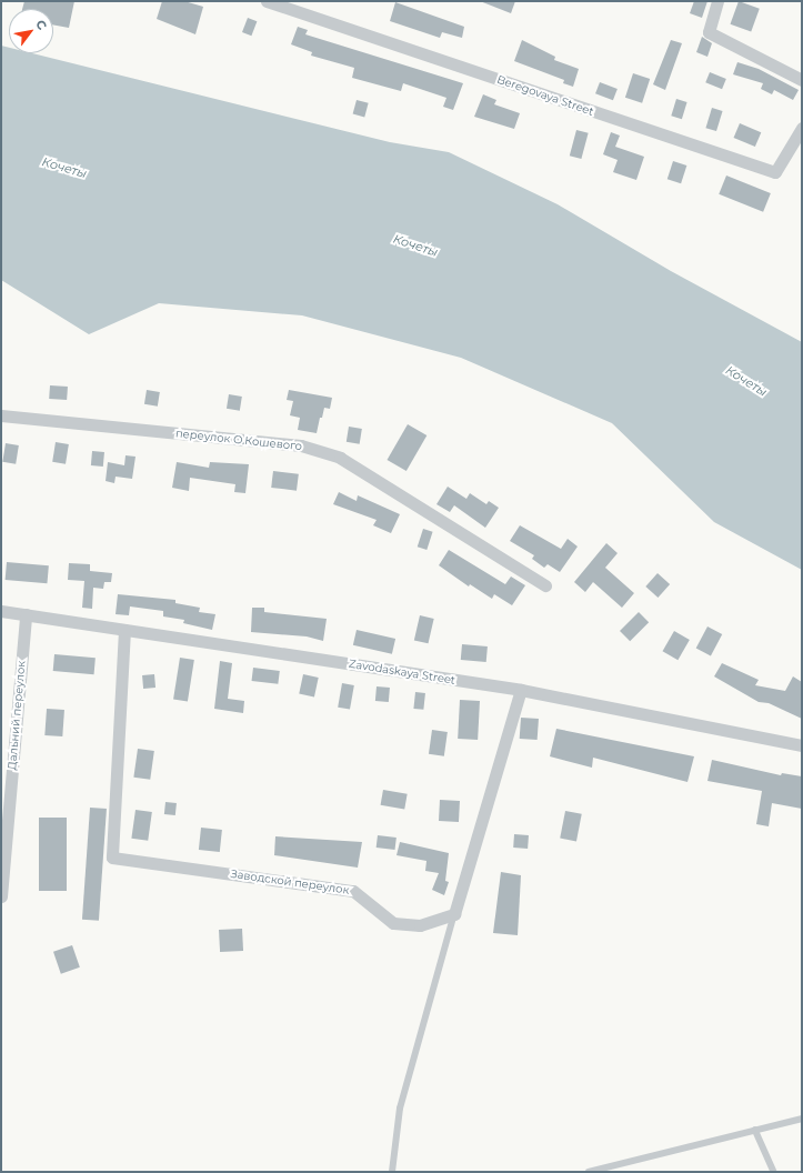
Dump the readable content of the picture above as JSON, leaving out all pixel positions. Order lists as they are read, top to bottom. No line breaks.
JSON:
{"streets":{"street":["Beregovaya Street","переулок О.Кошевого","Zavodaskaya Street","Дальний переулок","Заводской переулок"]},"crossings":[["Zavodaskaya Street","Дальний переулок"],["Zavodaskaya Street","Заводской переулок"]],"water":["Кочеты"],"north":"top right"}
